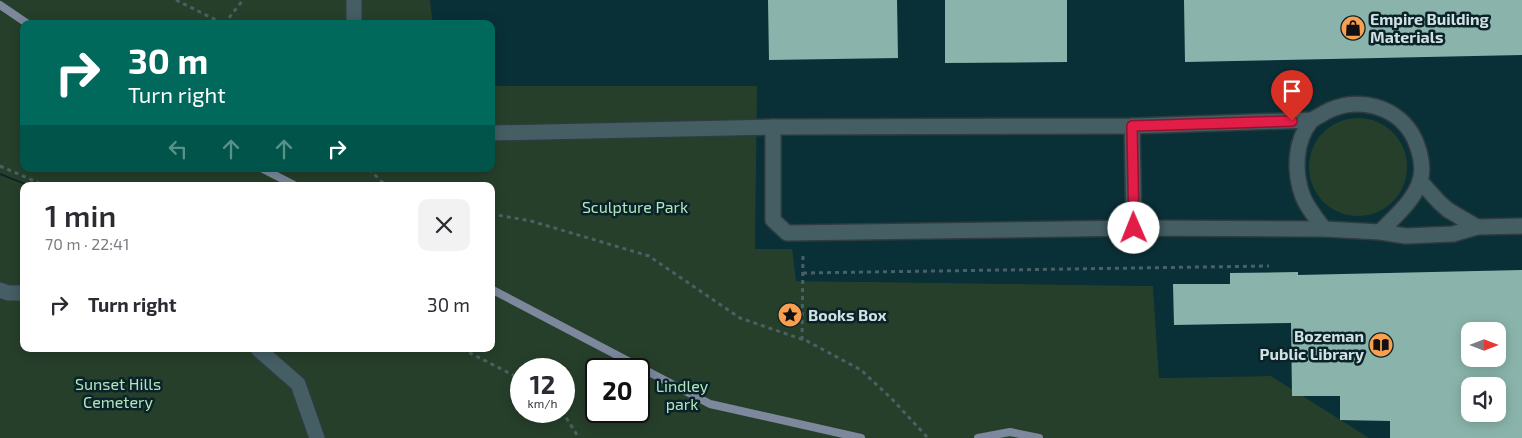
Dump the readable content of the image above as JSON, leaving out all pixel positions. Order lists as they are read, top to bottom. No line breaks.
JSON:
{"parks":["Sculpture Park","Sunset Hills Cemetery","Lindley park"],"places":{"shop":["Empire Building Materials"],"place":["Books Box"],"library":["Bozeman Public Library"]},"north":"right","page":{"turn":["30 m","Turn right"],"heading":["1 min","70 m · 22:41"],"list":[{"name":"Turn right","value":"30 m"}],"speed":"12 km/h","limit":"20"}}
